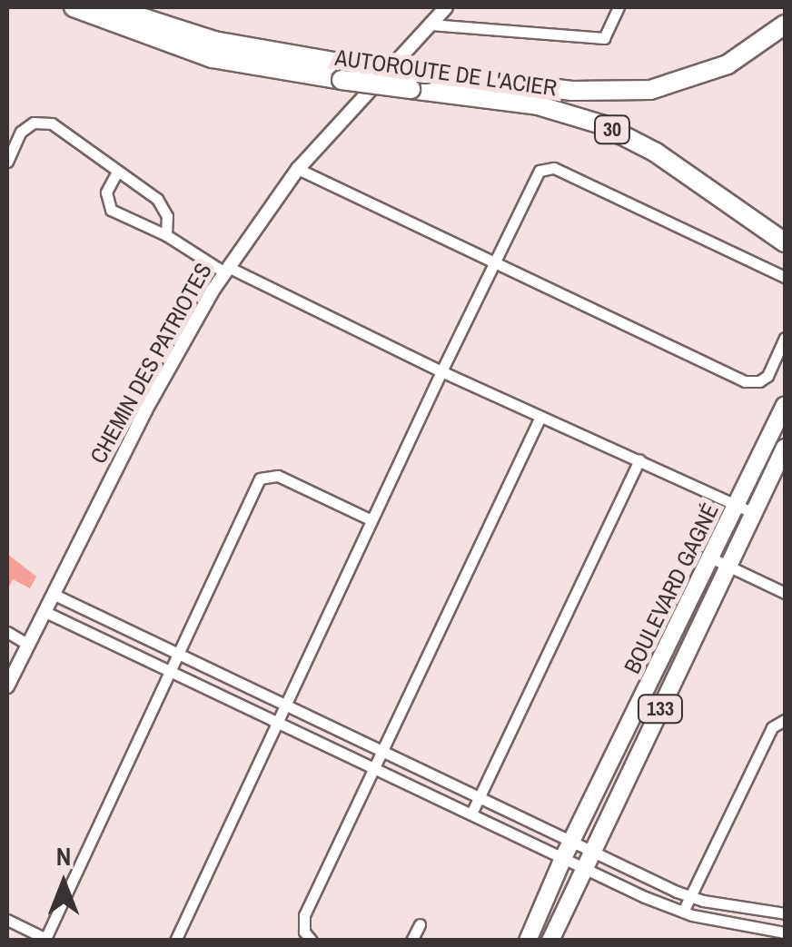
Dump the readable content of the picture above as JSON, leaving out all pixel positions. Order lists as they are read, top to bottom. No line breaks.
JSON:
{"streets":{"highway":["AUTOROUTE DE L'ACIER","30"],"main road":["BOULEVARD GAGNÉ","133"],"street":["CHEMIN DES PATRIOTES"]},"north":"top"}
